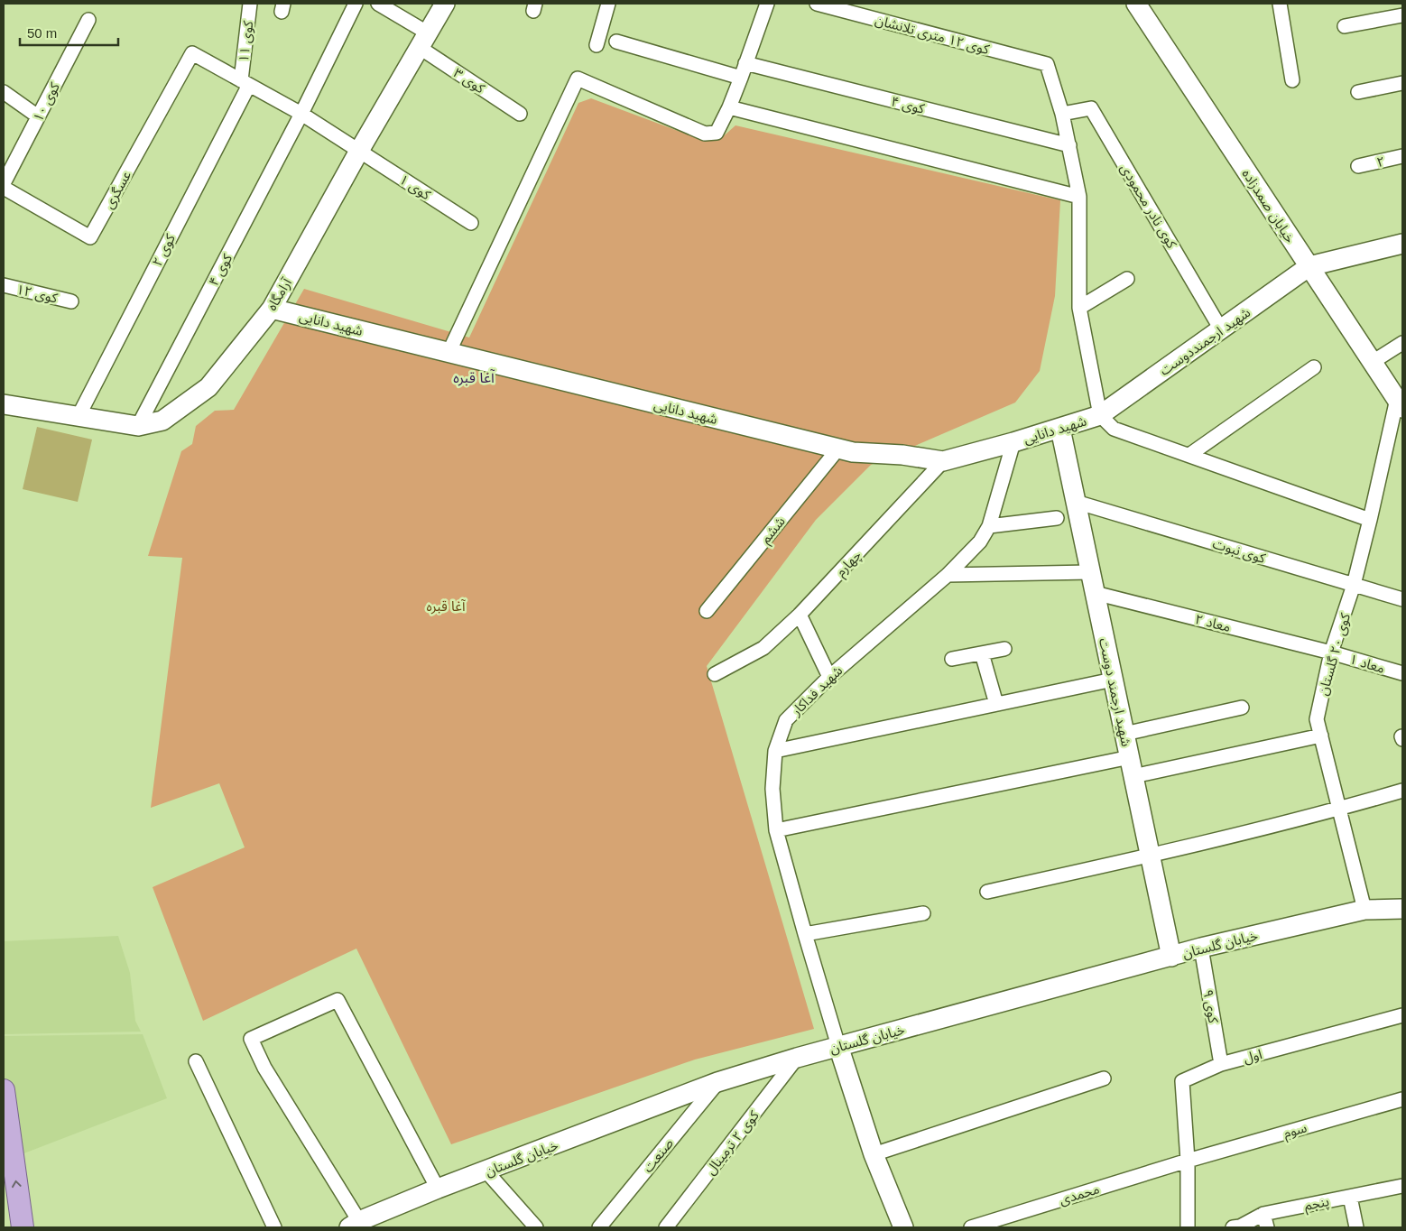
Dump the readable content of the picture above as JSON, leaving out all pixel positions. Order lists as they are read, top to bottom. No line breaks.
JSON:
{"streets":{"main road":["خیابان صمدزاده","آرامگاه","شهید دانایی","شهید ارجمنددوست","شهید ارجمند دوست","خیابان گلستان"],"street":["کوی ۱۲ متری تلانشان","کوی ۱۱","کوی ۳","کوی ۱۰","کوی ۴","۲","کوی ۱","عسگری","کوی نادر محمودی","کوی ۲","کوی ۱۲","ششم","کوی نبوت","چهارم","معاد ۲","کوی ۲۰ گلستان","معاد ۱","شهید فداکار","کوی ۹","اول","سوم","کوی ۲ ترمینال","صنعت","محمدی","پنجم"]},"crossings":[["کوی ۱۲ متری تلانشان","کوی نادر محمودی"],["کوی ۱۱","کوی ۱"],["کوی ۱۱","کوی ۲"],["کوی ۳","آرامگاه"],["کوی ۴","کوی ۱"],["کوی ۴","آرامگاه"],["کوی ۱","عسگری"],["کوی ۱","کوی ۲"],["کوی ۱","آرامگاه"],["کوی نادر محمودی","شهید ارجمنددوست"],["خیابان صمدزاده","شهید ارجمنددوست"],["خیابان صمدزاده","کوی ۲۰ گلستان"],["کوی ۲","آرامگاه"],["آرامگاه","شهید دانایی"],["شهید دانایی","شهید ارجمنددوست"],["شهید دانایی","ششم"],["شهید دانایی","چهارم"],["شهید دانایی","شهید فداکار"],["شهید دانایی","شهید ارجمند دوست"],["کوی نبوت","کوی ۲۰ گلستان"],["کوی نبوت","شهید ارجمند دوست"],["معاد ۲","کوی ۲۰ گلستان"],["معاد ۲","معاد ۱"],["معاد ۲","شهید ارجمند دوست"],["کوی ۲۰ گلستان","معاد ۱"],["کوی ۲۰ گلستان","خیابان گلستان"],["شهید فداکار","خیابان گلستان"],["شهید ارجمند دوست","خیابان گلستان"],["خیابان گلستان","کوی ۹"],["خیابان گلستان","کوی ۲ ترمینال"],["خیابان گلستان","صنعت"],["کوی ۹","اول"],["اول","سوم"],["اول","محمدی"],["سوم","محمدی"]],"districts":["آغا قبره"],"parks":["آغا قبره"],"scale_bar":"50 m"}
